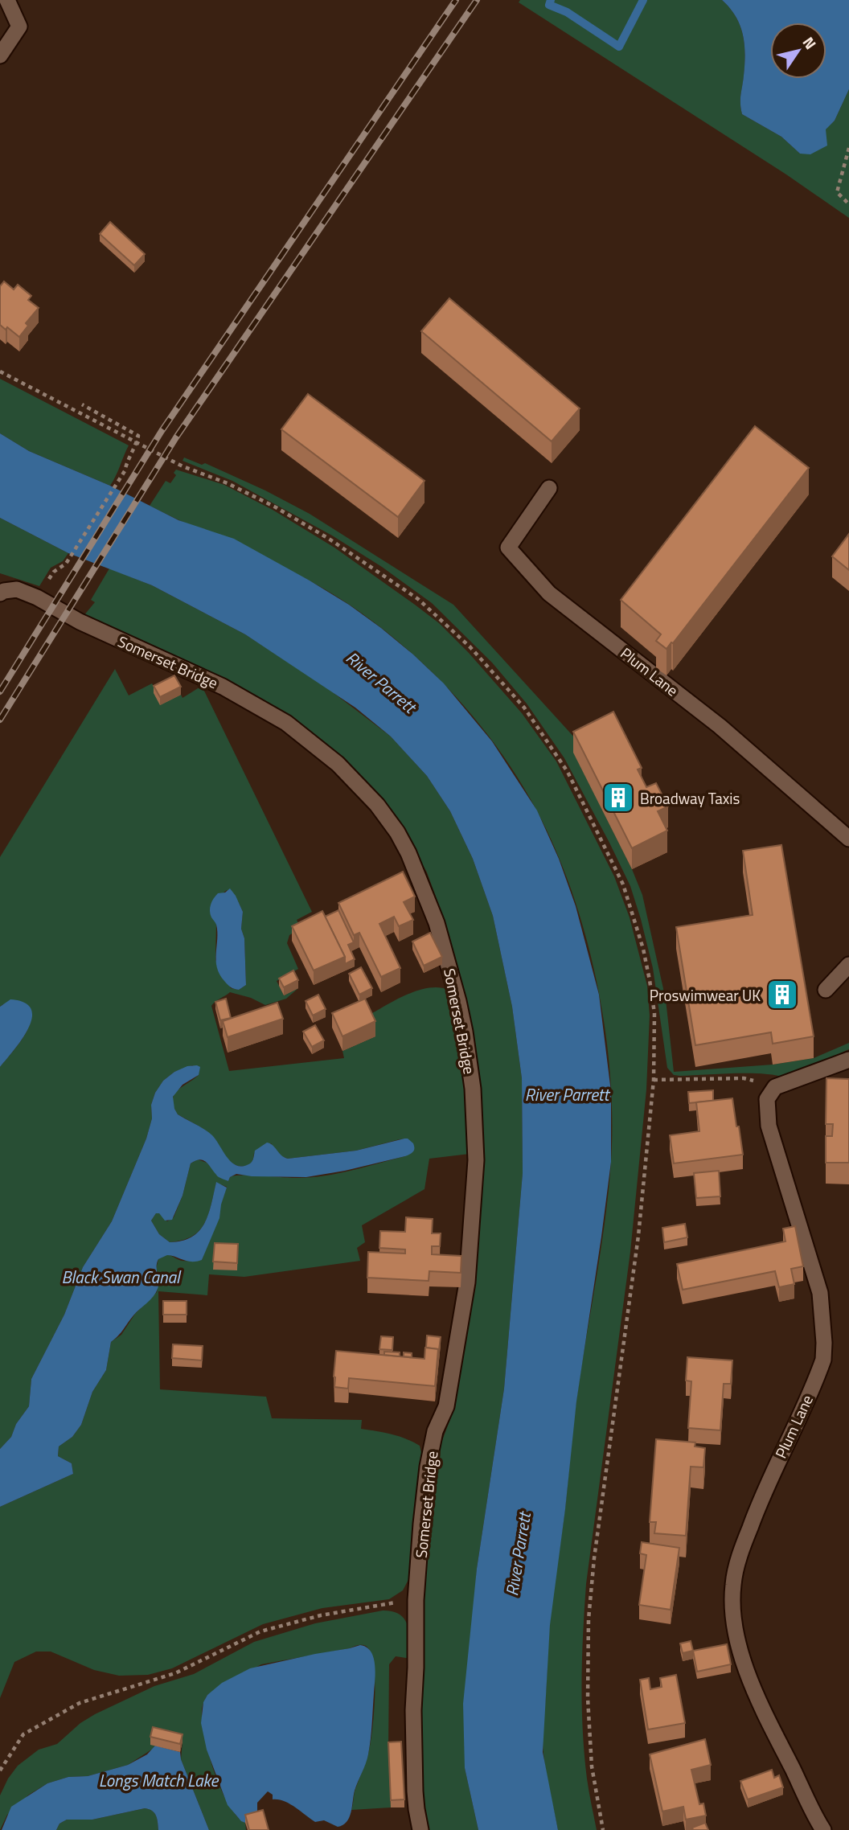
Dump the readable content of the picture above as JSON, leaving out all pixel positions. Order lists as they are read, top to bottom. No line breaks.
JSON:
{"streets":{"street":["Somerset Bridge","Plum Lane"]},"water":["River Parrett","Black Swan Canal","Longs Match Lake"],"places":{"building":["Broadway Taxis","Proswimwear UK"]},"north":"top right"}
